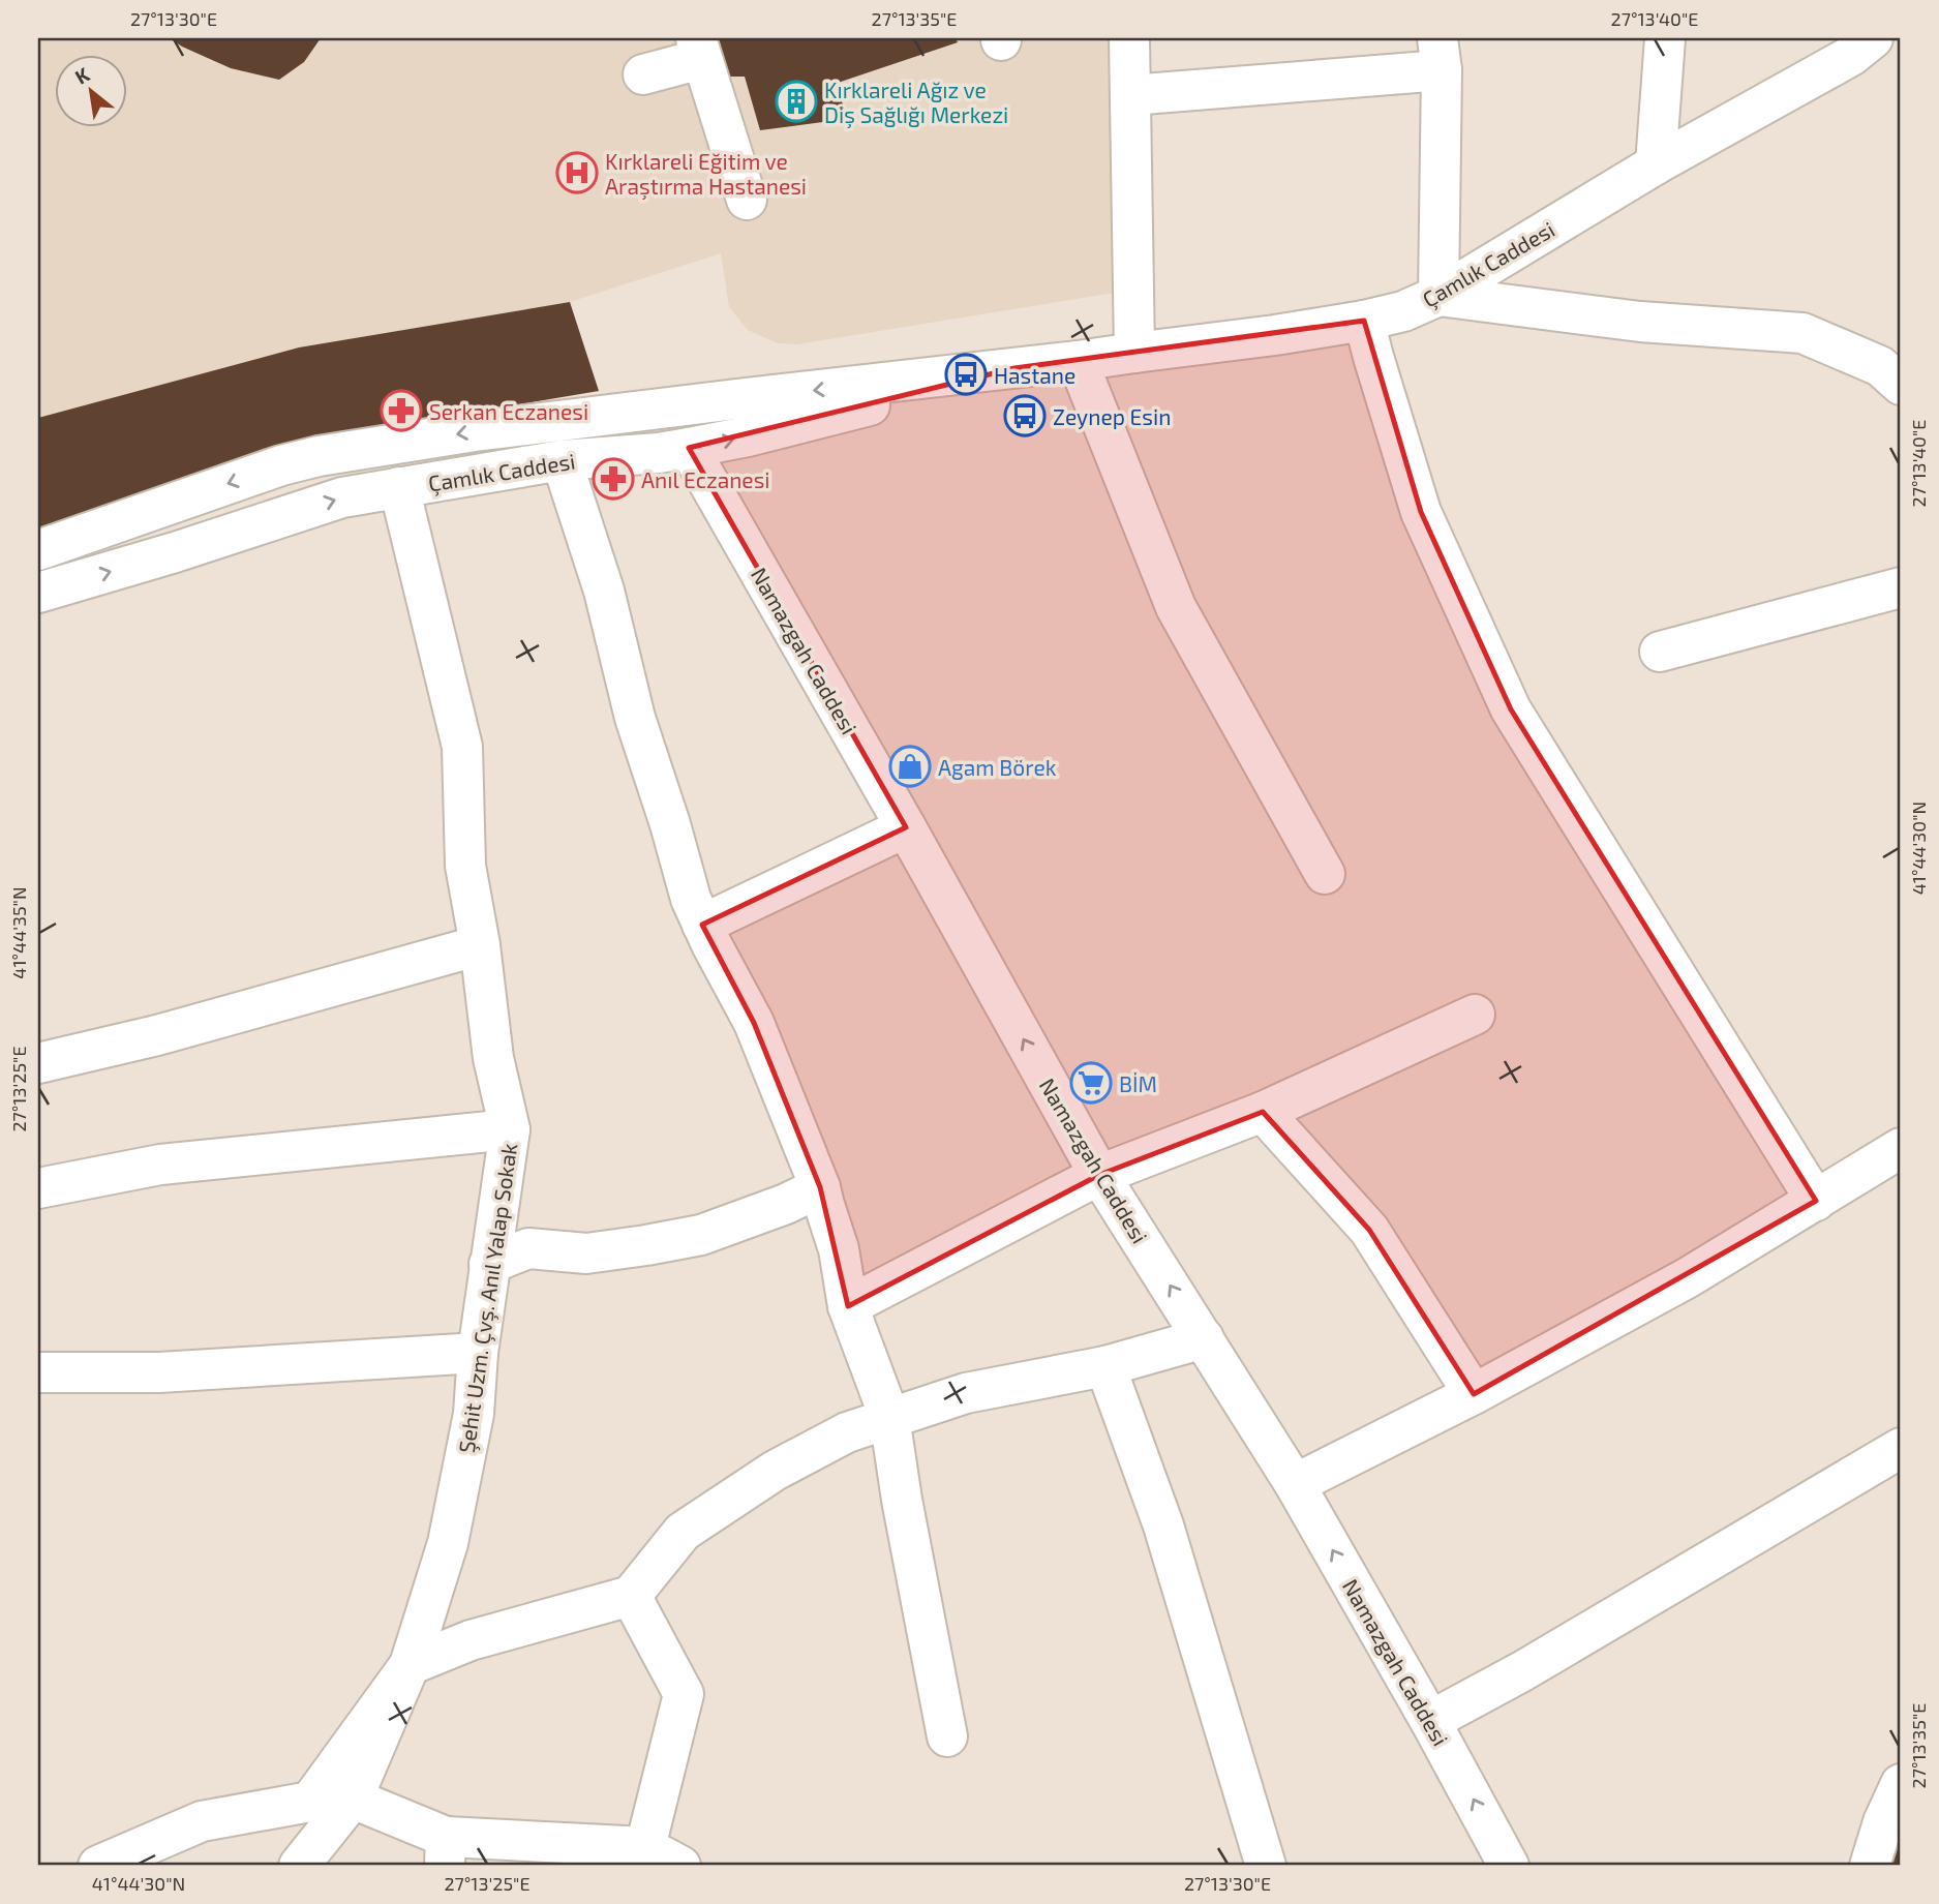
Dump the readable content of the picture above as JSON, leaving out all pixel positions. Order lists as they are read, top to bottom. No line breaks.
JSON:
{"streets":{"street":["Çamlık Caddesi","Namazgah Caddesi","Şehit Uzm. Çvş. Anıl Yalap Sokak"]},"crossings":[["Çamlık Caddesi","Namazgah Caddesi"],["Çamlık Caddesi","Şehit Uzm. Çvş. Anıl Yalap Sokak"]],"places":{"building":["Kırklareli Ağız ve Diş Sağlığı Merkezi"],"hospital":["Kırklareli Eğitim ve Araştırma Hastanesi"],"bus stop":["Hastane","Zeynep Esin"],"pharmacy":["Serkan Eczanesi","Anıl Eczanesi"],"shop":["Agam Börek"],"supermarket":["BİM"]},"north":"top left","coordinates":["27°13'30\"E","27°13'35\"E","27°13'40\"E","41°44'30\"N","41°44'35\"N","27°13'25\"E"]}
